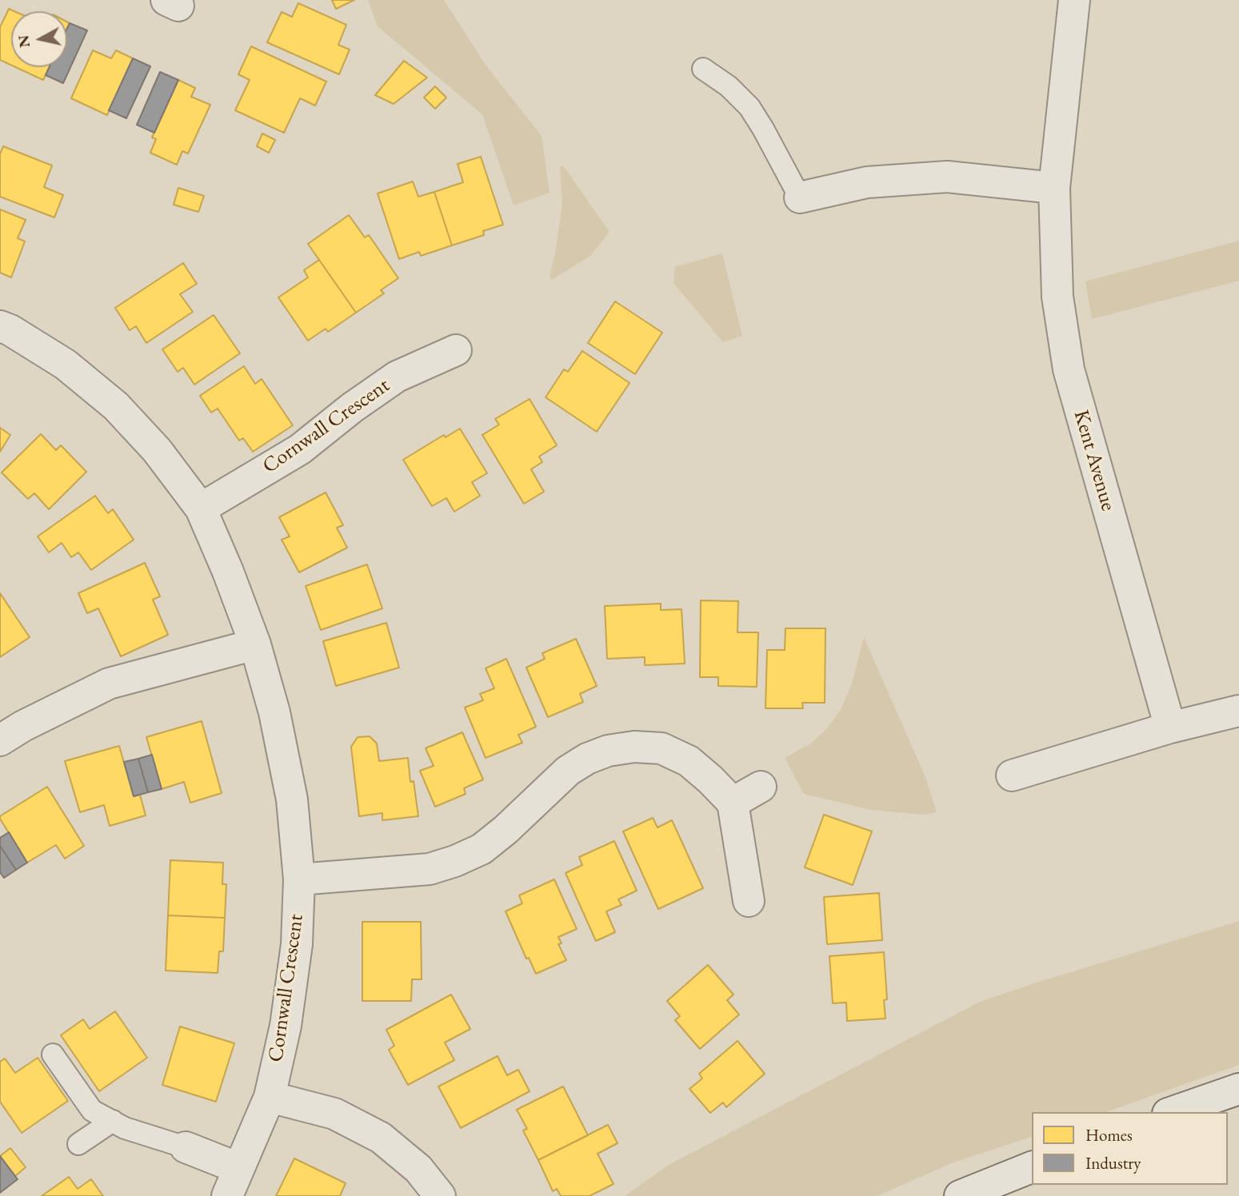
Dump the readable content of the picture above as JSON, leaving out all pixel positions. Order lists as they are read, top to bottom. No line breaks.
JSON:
{"streets":{"street":["Cornwall Crescent","Kent Avenue"]},"legend":["Homes","Industry"],"north":"left"}
